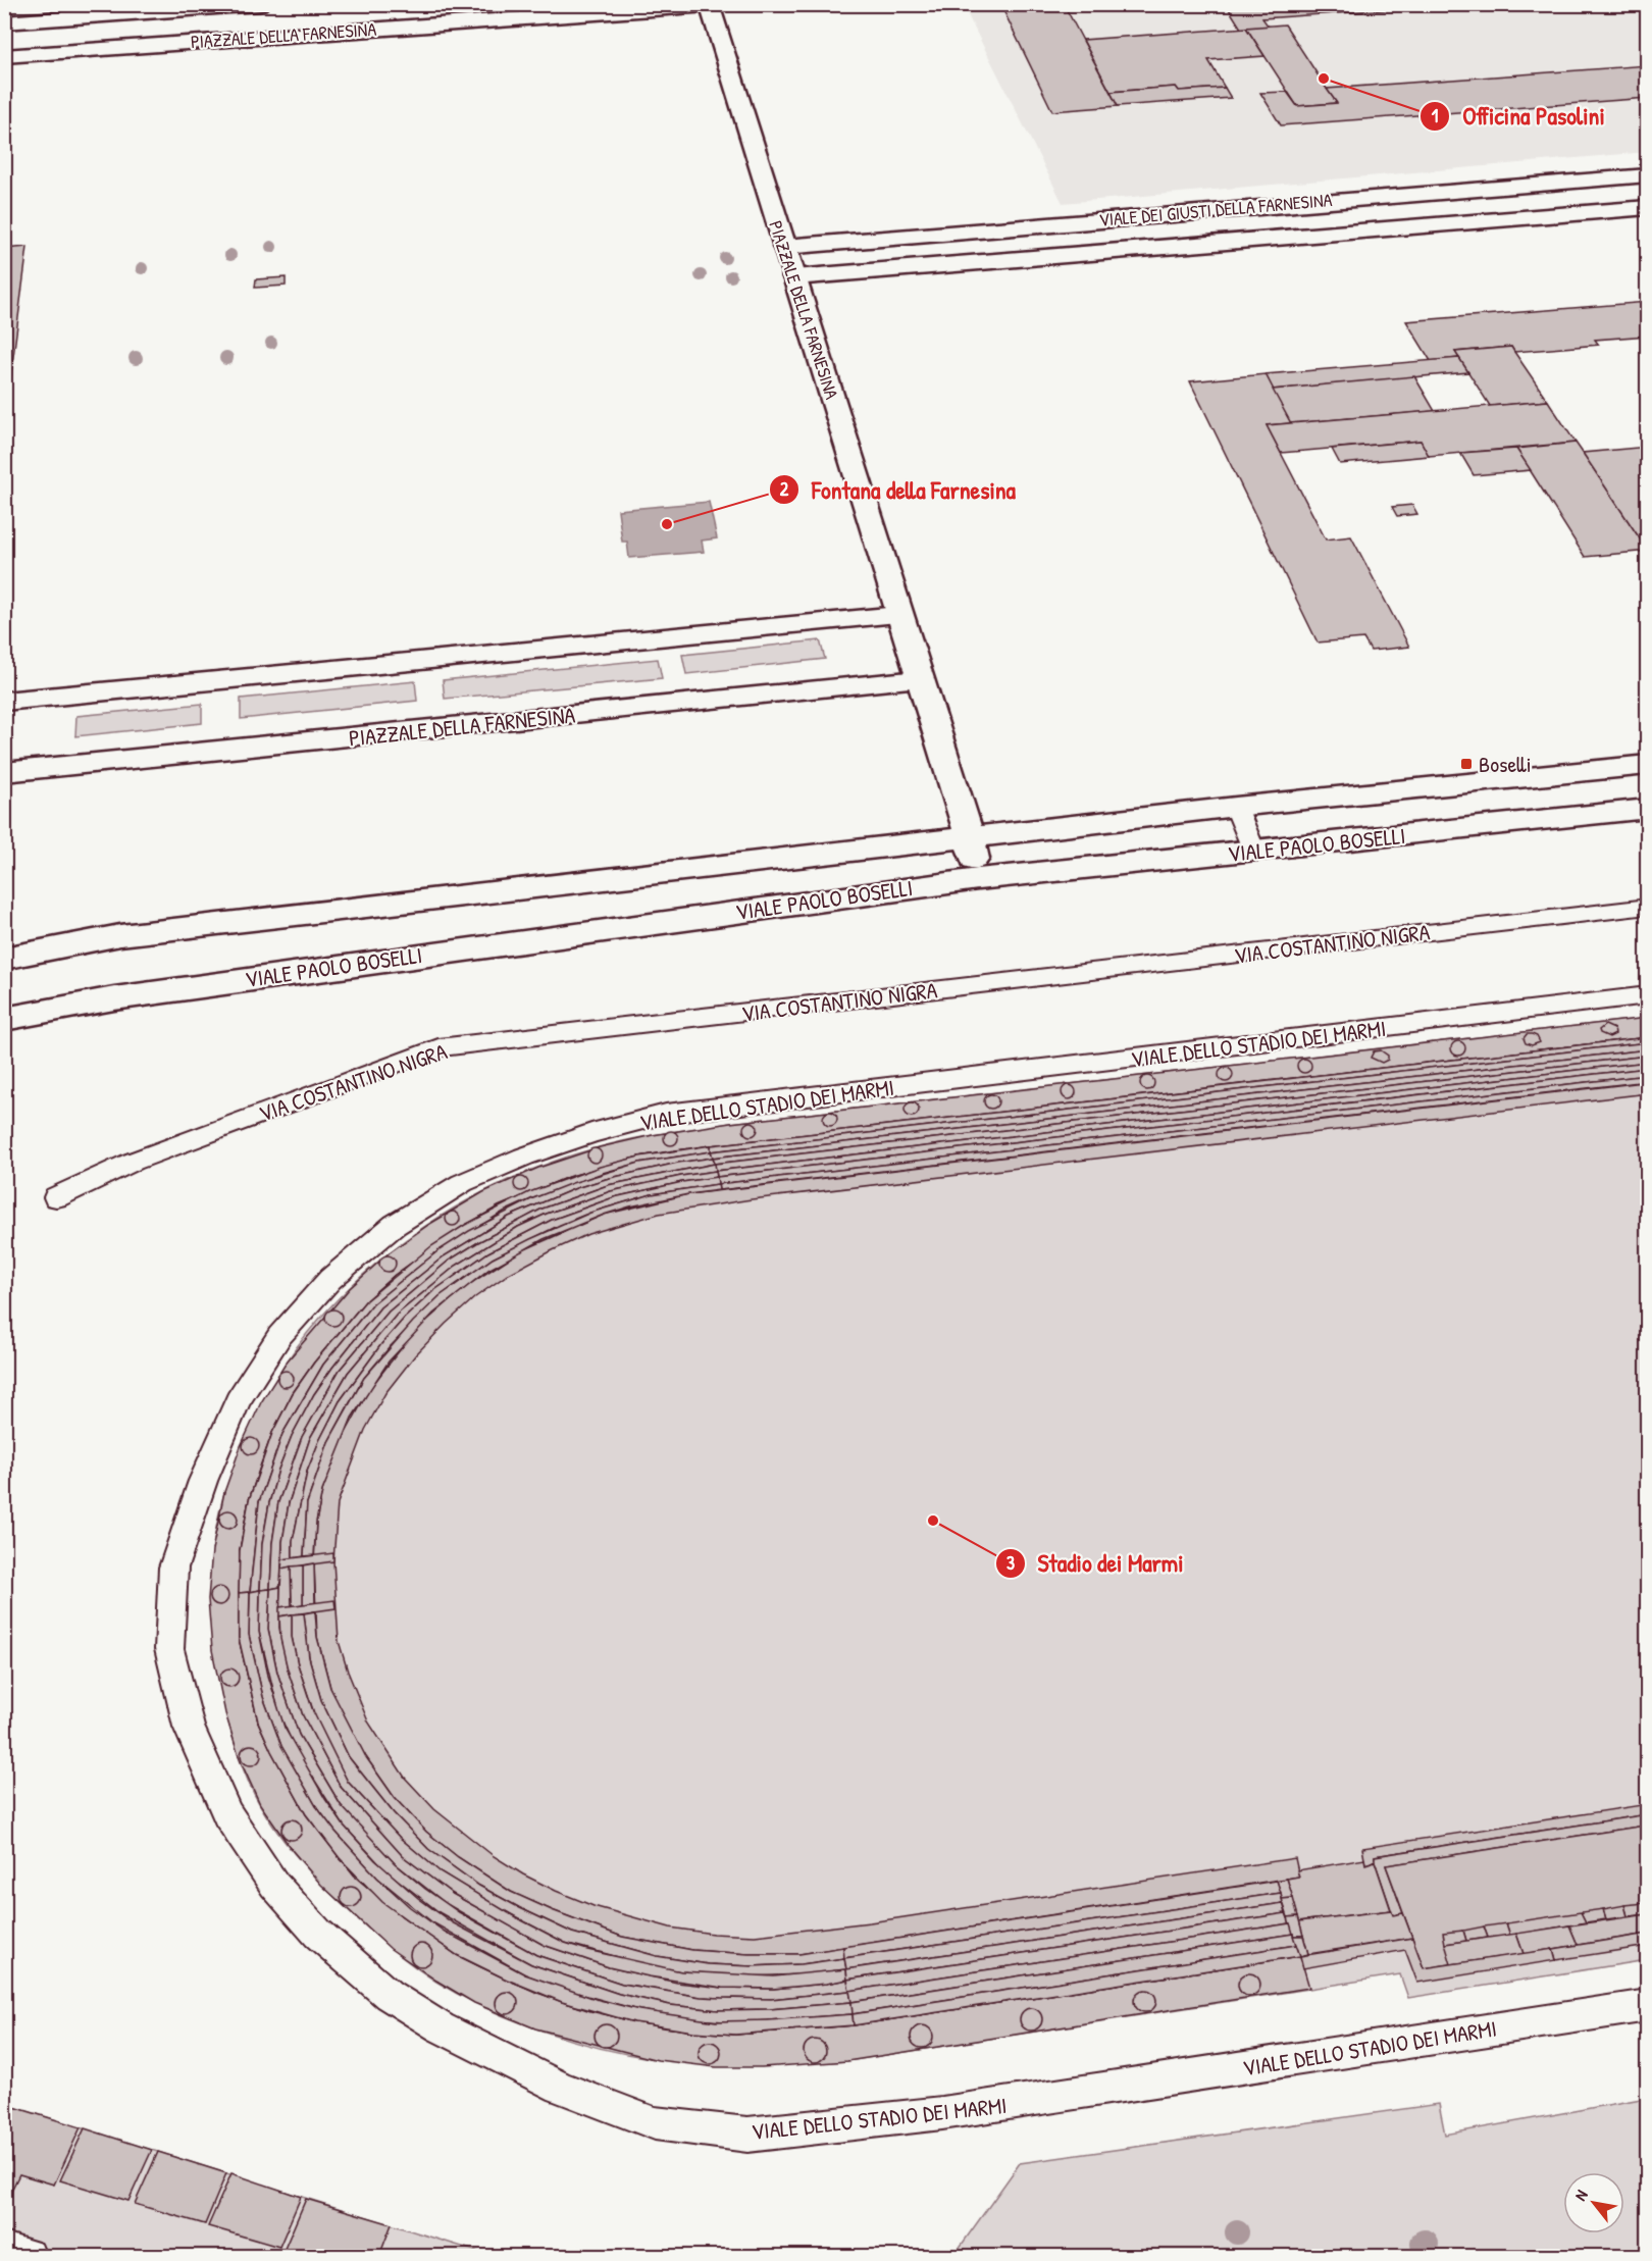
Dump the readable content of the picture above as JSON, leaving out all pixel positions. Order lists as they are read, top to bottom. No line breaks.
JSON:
{"streets":{"street":["PIAZZALE DELLA FARNESINA","VIALE DEI GIUSTI DELLA FARNESINA","VIALE PAOLO BOSELLI"],"lane":["VIA COSTANTINO NIGRA","VIALE DELLO STADIO DEI MARMI"]},"crossings":[["PIAZZALE DELLA FARNESINA","VIALE DEI GIUSTI DELLA FARNESINA"],["PIAZZALE DELLA FARNESINA","VIALE PAOLO BOSELLI"]],"places":{"other":["Officina Pasolini","Fontana della Farnesina","Stadio dei Marmi"],"transit":["Boselli"]},"north":"top left"}
